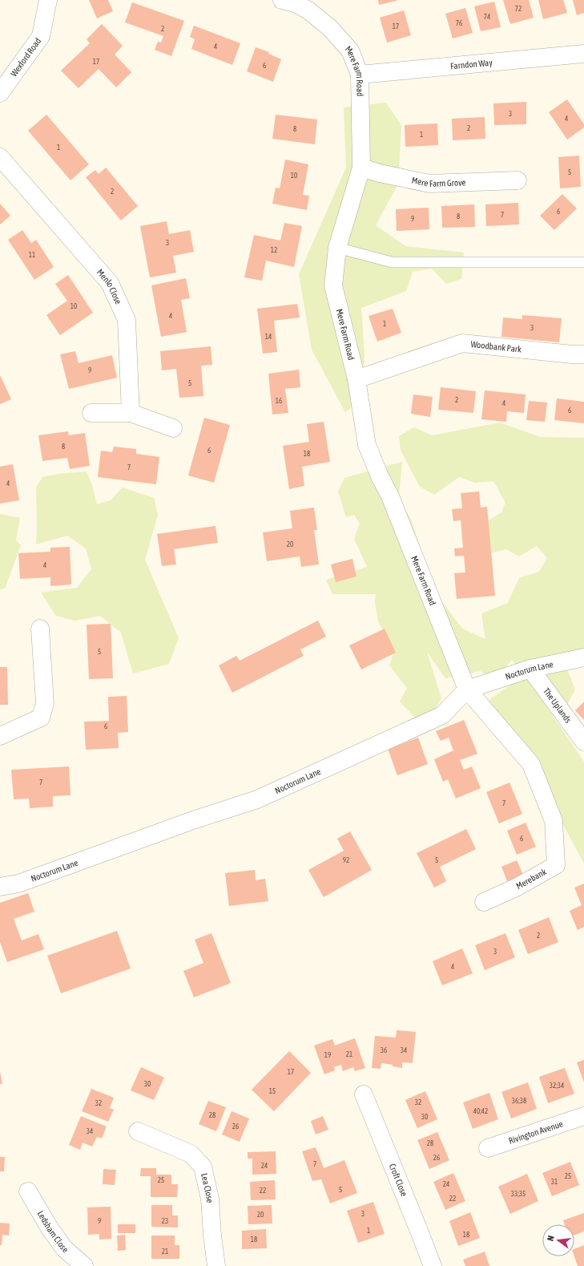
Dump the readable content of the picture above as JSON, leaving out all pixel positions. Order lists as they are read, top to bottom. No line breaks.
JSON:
{"streets":{"street":["Wexford Road","Farndon Way","Mere Farm Road","Mere Farm Grove","Menlo Close","Woodbank Park","Noctorum Lane","The Uplands","Merebank","Rivington Avenue","Croft Close","Lea Close","Ledsham Close"]},"crossings":[["Farndon Way","Mere Farm Road"],["Mere Farm Road","Mere Farm Grove"],["Mere Farm Road","Woodbank Park"],["Mere Farm Road","Noctorum Lane"],["Mere Farm Road","Merebank"],["Noctorum Lane","The Uplands"]],"house_numbers":["72","74","76","17","2","4","17","6","3","4","2","8","1","1","5","10","2","6","7","8","9","3","12","11","10","4","1","3","14","9","5","2","16","4","6","8","6","18","7","4","20","4","5","6","7","7","6","92","5","2","3","4","36","34","21","19","17","30","32;34","15","36;38","32","32","40;42","28","30","26","34","28","26","7","24","25","25","31","24","5","22","33;35","22","3","20","9","23","1","18","18","21"],"north":"left"}
